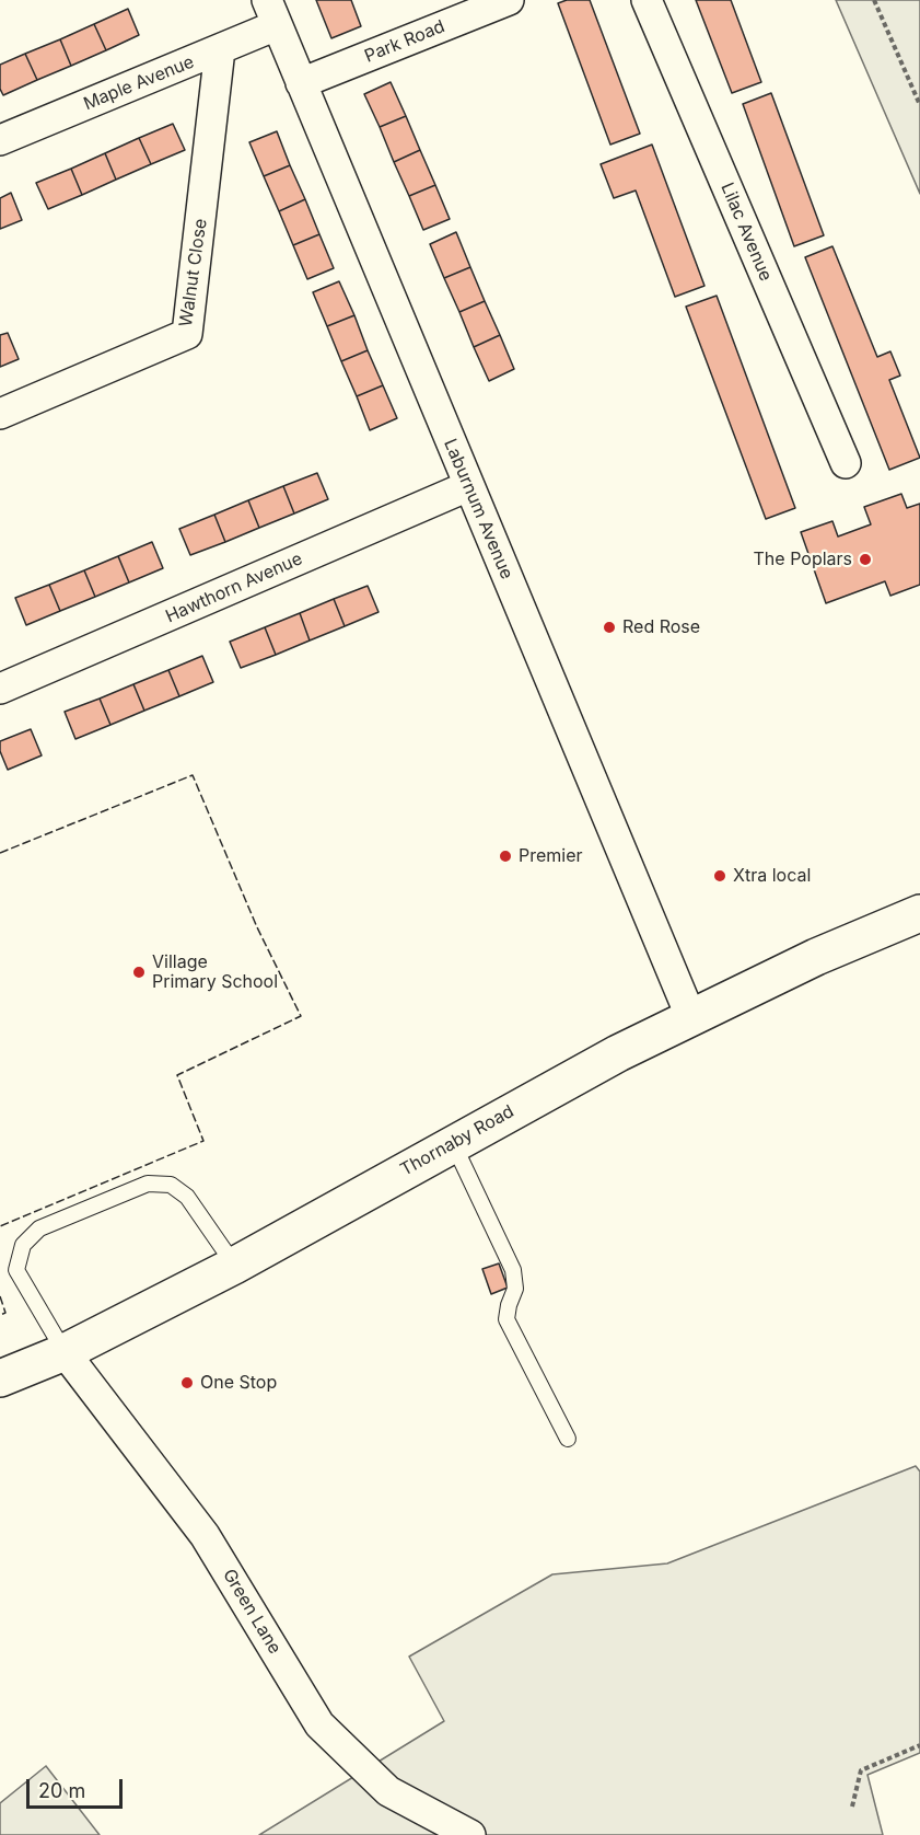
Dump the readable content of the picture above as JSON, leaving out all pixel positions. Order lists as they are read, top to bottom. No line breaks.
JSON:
{"streets":{"street":["Park Road","Maple Avenue","Lilac Avenue","Walnut Close","Laburnum Avenue","Hawthorn Avenue","Thornaby Road","Green Lane"]},"crossings":[["Park Road","Laburnum Avenue"],["Maple Avenue","Walnut Close"],["Maple Avenue","Laburnum Avenue"],["Laburnum Avenue","Hawthorn Avenue"],["Laburnum Avenue","Thornaby Road"],["Thornaby Road","Green Lane"]],"places":["The Poplars","Red Rose","Premier","Xtra local","Village Primary School","One Stop"],"scale_bar":"20 m"}
